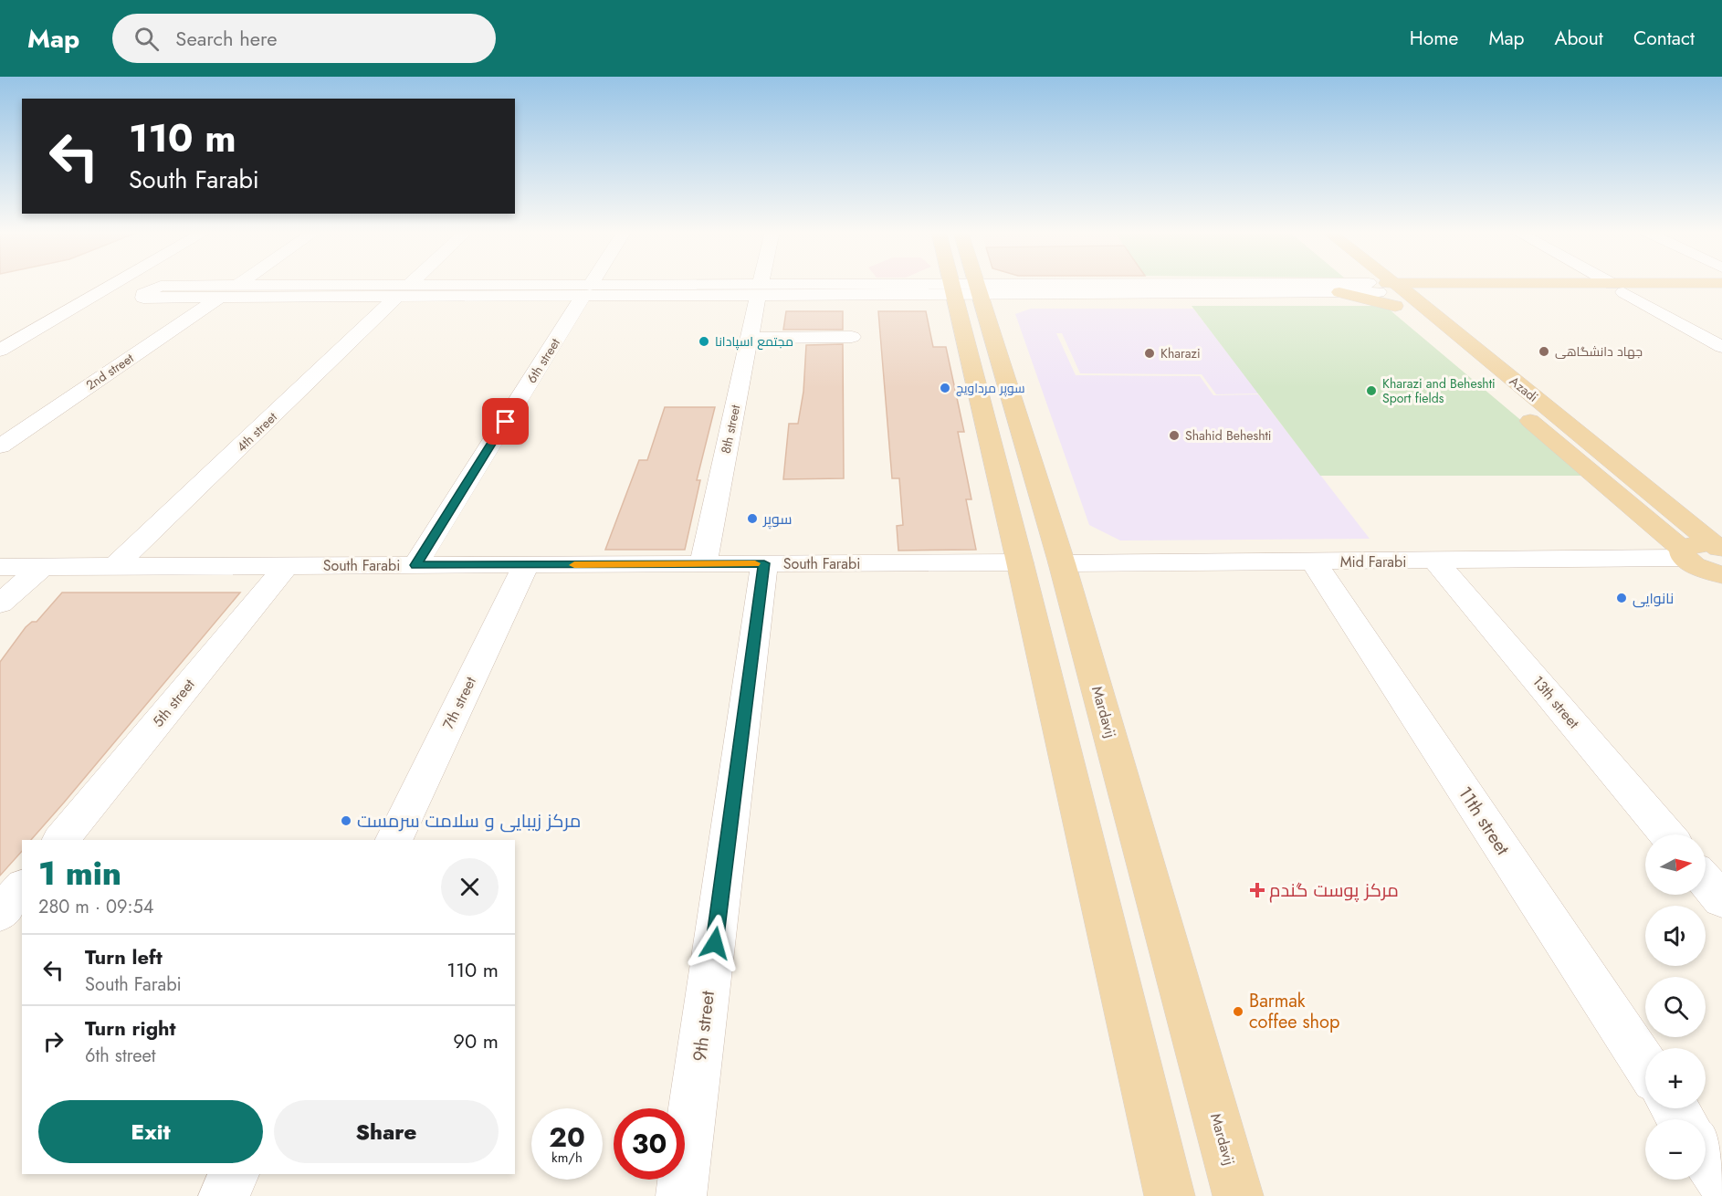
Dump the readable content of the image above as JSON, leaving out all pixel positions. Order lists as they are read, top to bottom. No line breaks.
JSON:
{"streets":{"main road":["Azadi","Mardavij"],"street":["6th street","2nd street","8th street","4th street","Mid Farabi","South Farabi","13th street","5th street","7th street","11th street","9th street"]},"crossings":[["6th street","South Farabi"],["Azadi","Mid Farabi"],["8th street","South Farabi"],["4th street","South Farabi"],["Mid Farabi","13th street"],["Mid Farabi","Mardavij"],["Mid Farabi","11th street"],["South Farabi","5th street"],["South Farabi","7th street"],["South Farabi","Mardavij"],["South Farabi","9th street"]],"places":{"other":["مجتمع اسپادانا","جهاد دانشگاهی","Kharazi","سوپر مرداویچ","Kharazi and Beheshti Sport fields","Shahid Beheshti","سوپر","نانوایی","مرکز زیبایی و سلامت سرمست","Barmak coffee shop"],"health":["مرکز پوست گندم"]},"north":"right","page":{"header":"Map","search":"Search here","nav":["Home","Map","About","Contact"],"turn":["110 m","South Farabi"],"map_buttons":["+","−"],"heading":["1 min","280 m · 09:54"],"list":[{"name":"Turn left","note":"South Farabi","value":"110 m"},{"name":"Turn right","note":"6th street","value":"90 m"}],"buttons":["Exit","Share"],"speed":"20 km/h","limit":"30"}}
